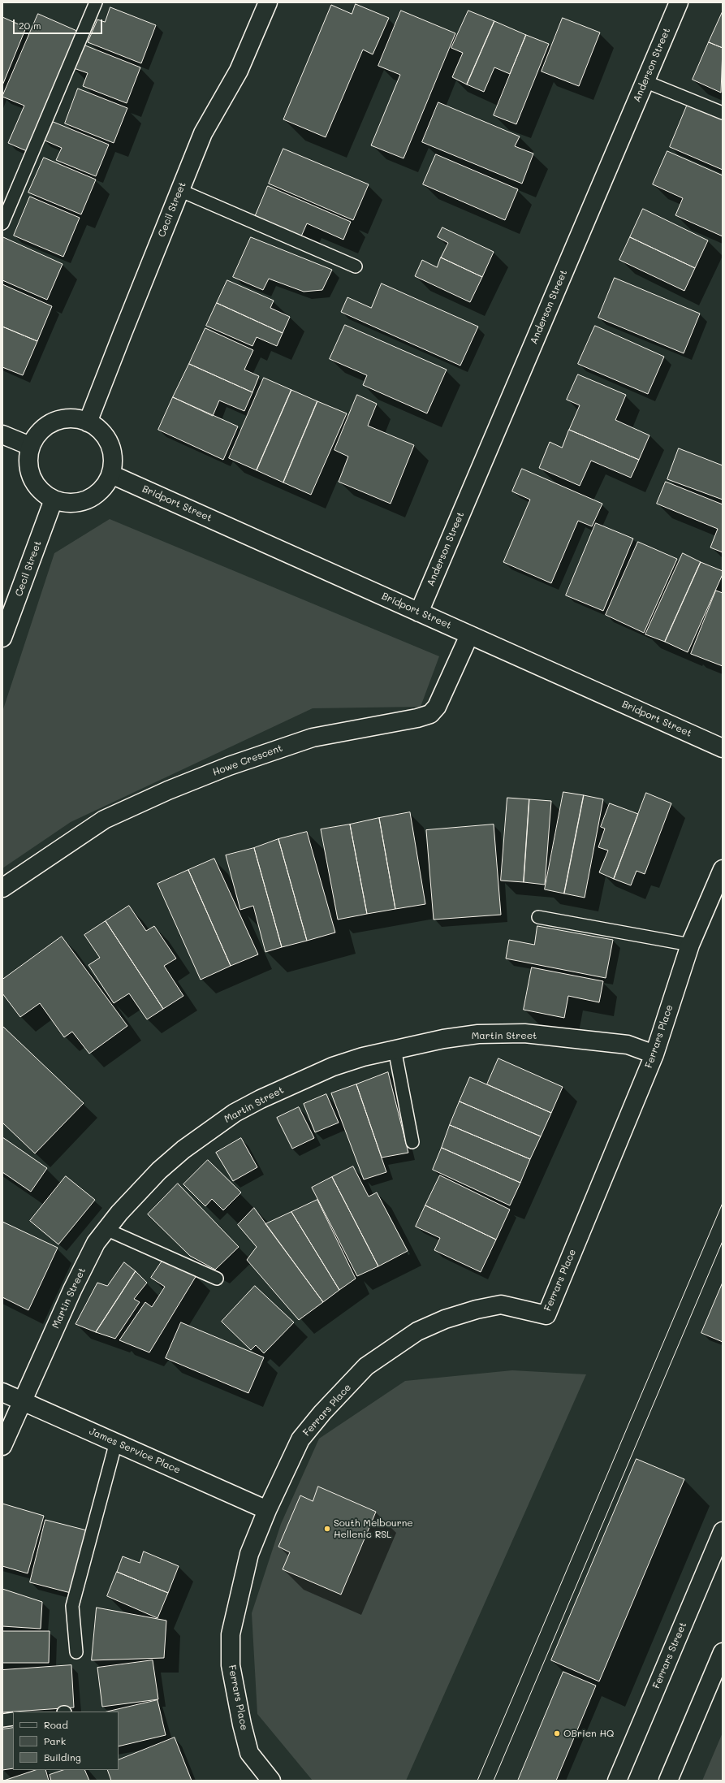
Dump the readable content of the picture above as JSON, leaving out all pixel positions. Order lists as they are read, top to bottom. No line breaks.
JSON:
{"streets":{"street":["Anderson Street","Cecil Street","Bridport Street","Howe Crescent","Martin Street","Ferrars Place","James Service Place","Ferrars Street"]},"crossings":[["Anderson Street","Bridport Street"],["Cecil Street","Bridport Street"],["Bridport Street","Howe Crescent"],["Martin Street","Ferrars Place"],["Martin Street","James Service Place"],["Ferrars Place","James Service Place"]],"places":["South Melbourne Hellenic RSL","OBrien HQ"],"legend":["Road","Park","Building"],"scale_bar":"20 m"}
